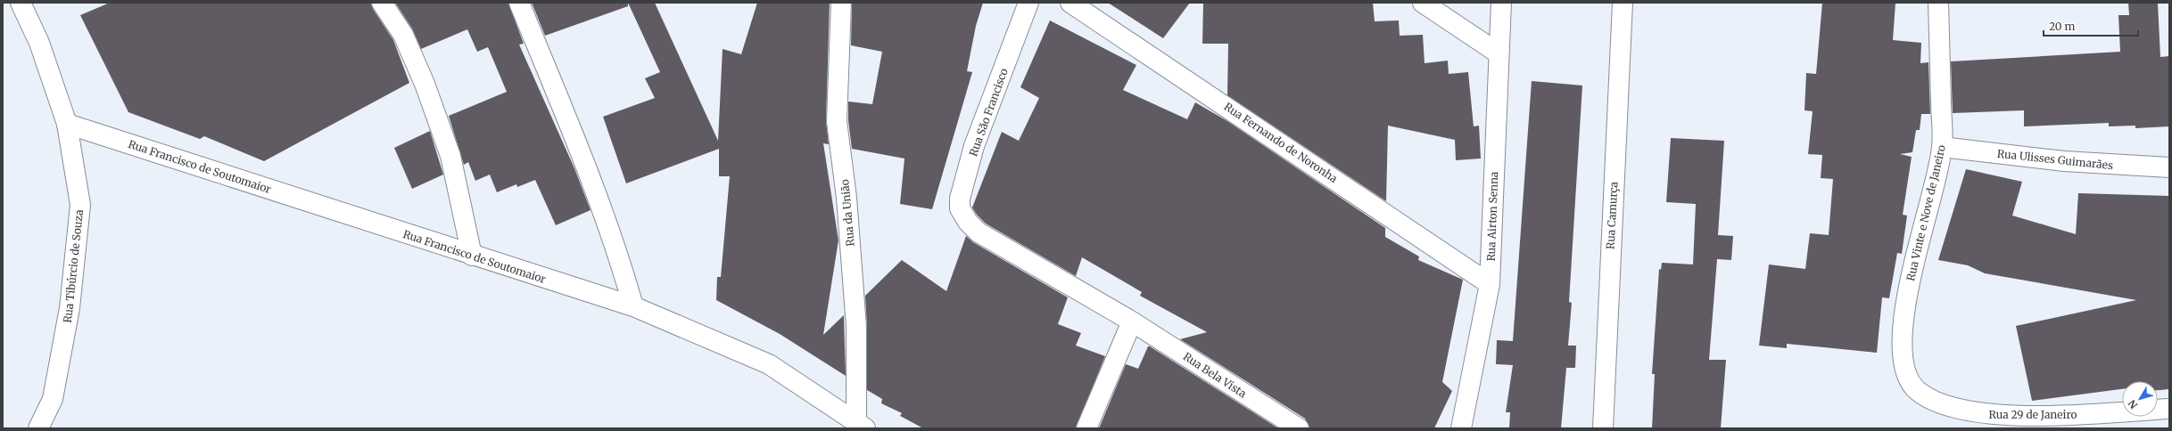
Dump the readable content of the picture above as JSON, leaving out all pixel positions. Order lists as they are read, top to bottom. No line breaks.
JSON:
{"streets":{"street":["Rua São Francisco","Rua Fernando de Noronha","Rua Ulisses Guimarães","Rua Francisco de Soutomaior","Rua da União","Rua Vinte e Nove de Janeiro","Rua Camurça","Rua Airton Senna","Rua Tibúrcio de Souza","Rua Bela Vista","Rua 29 de Janeiro"]},"crossings":[["Rua São Francisco","Rua Bela Vista"],["Rua Fernando de Noronha","Rua Airton Senna"],["Rua Ulisses Guimarães","Rua Vinte e Nove de Janeiro"],["Rua Francisco de Soutomaior","Rua da União"],["Rua Francisco de Soutomaior","Rua Tibúrcio de Souza"],["Rua Vinte e Nove de Janeiro","Rua 29 de Janeiro"]],"scale_bar":"20 m","north":"bottom left"}
